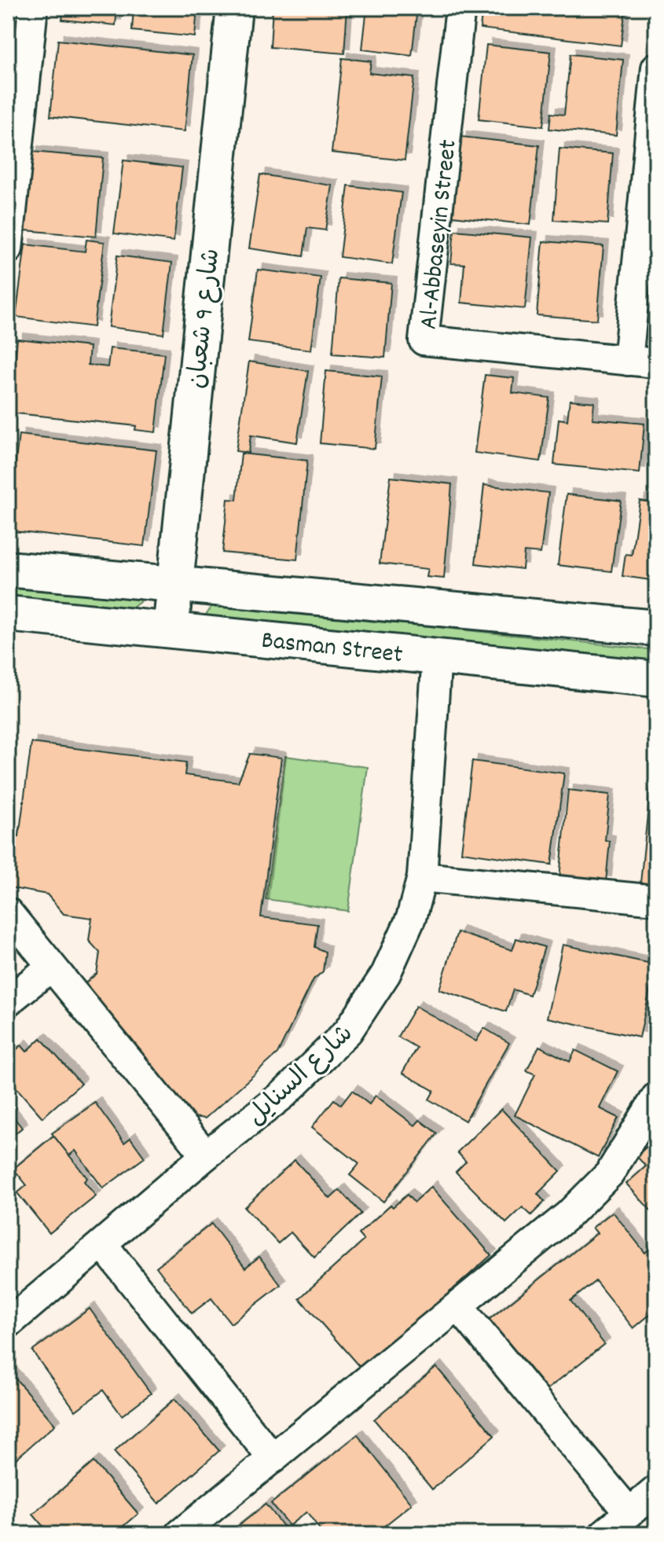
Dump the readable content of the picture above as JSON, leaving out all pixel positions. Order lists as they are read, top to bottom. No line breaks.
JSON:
{"streets":{"main road":["شارع 9 شعبان","Basman Street"],"street":["Al-Abbaseyin Street","شارع السنايل"]},"crossings":[["شارع 9 شعبان","Basman Street"],["Basman Street","شارع السنايل"]]}
